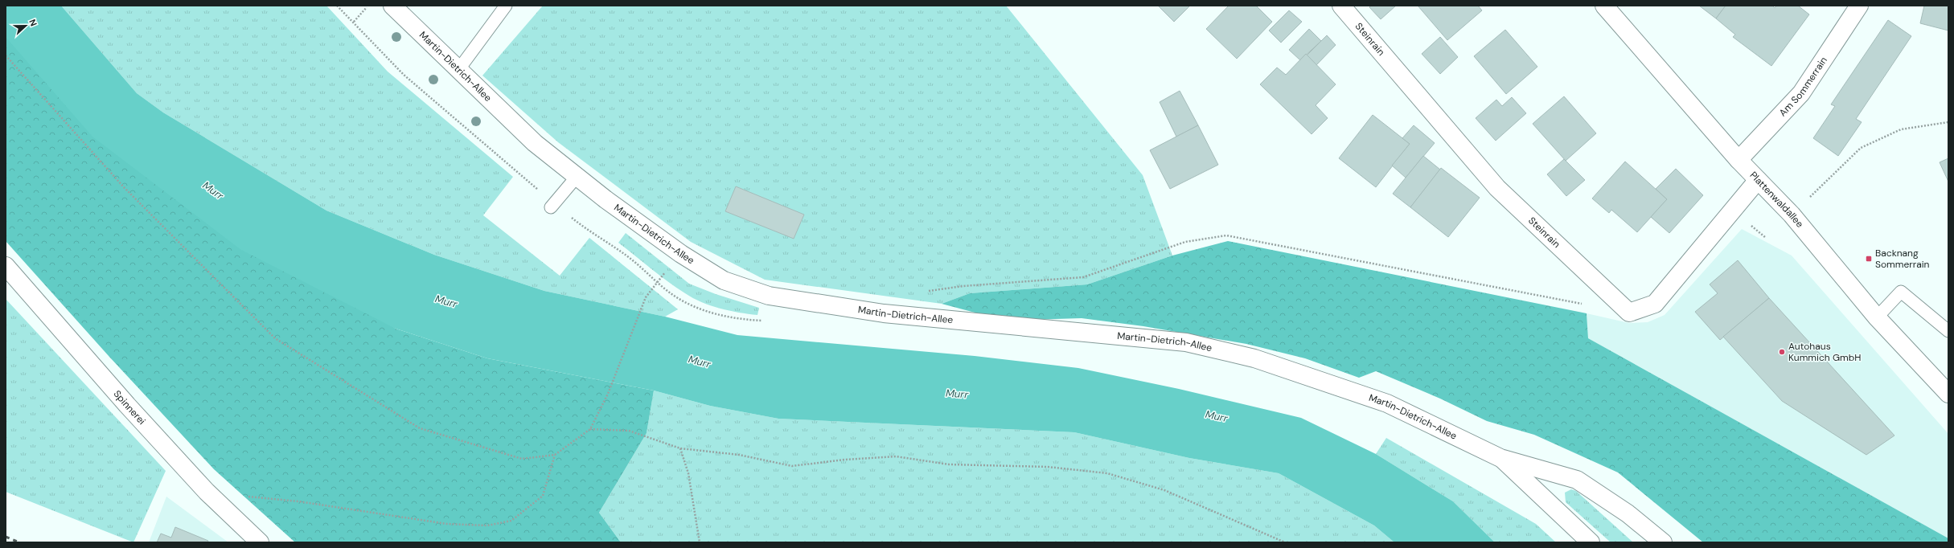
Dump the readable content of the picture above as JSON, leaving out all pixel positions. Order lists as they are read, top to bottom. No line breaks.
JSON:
{"streets":{"street":["Steinrain","Martin-Dietrich-Allee","Am Sommerrain","Plattenwaldallee","Spinnerei"]},"crossings":[["Steinrain","Plattenwaldallee"],["Am Sommerrain","Plattenwaldallee"]],"water":["Murr"],"places":{"transit":["Backnang Sommerrain"],"other":["Autohaus Kummich GmbH"]},"north":"right"}
